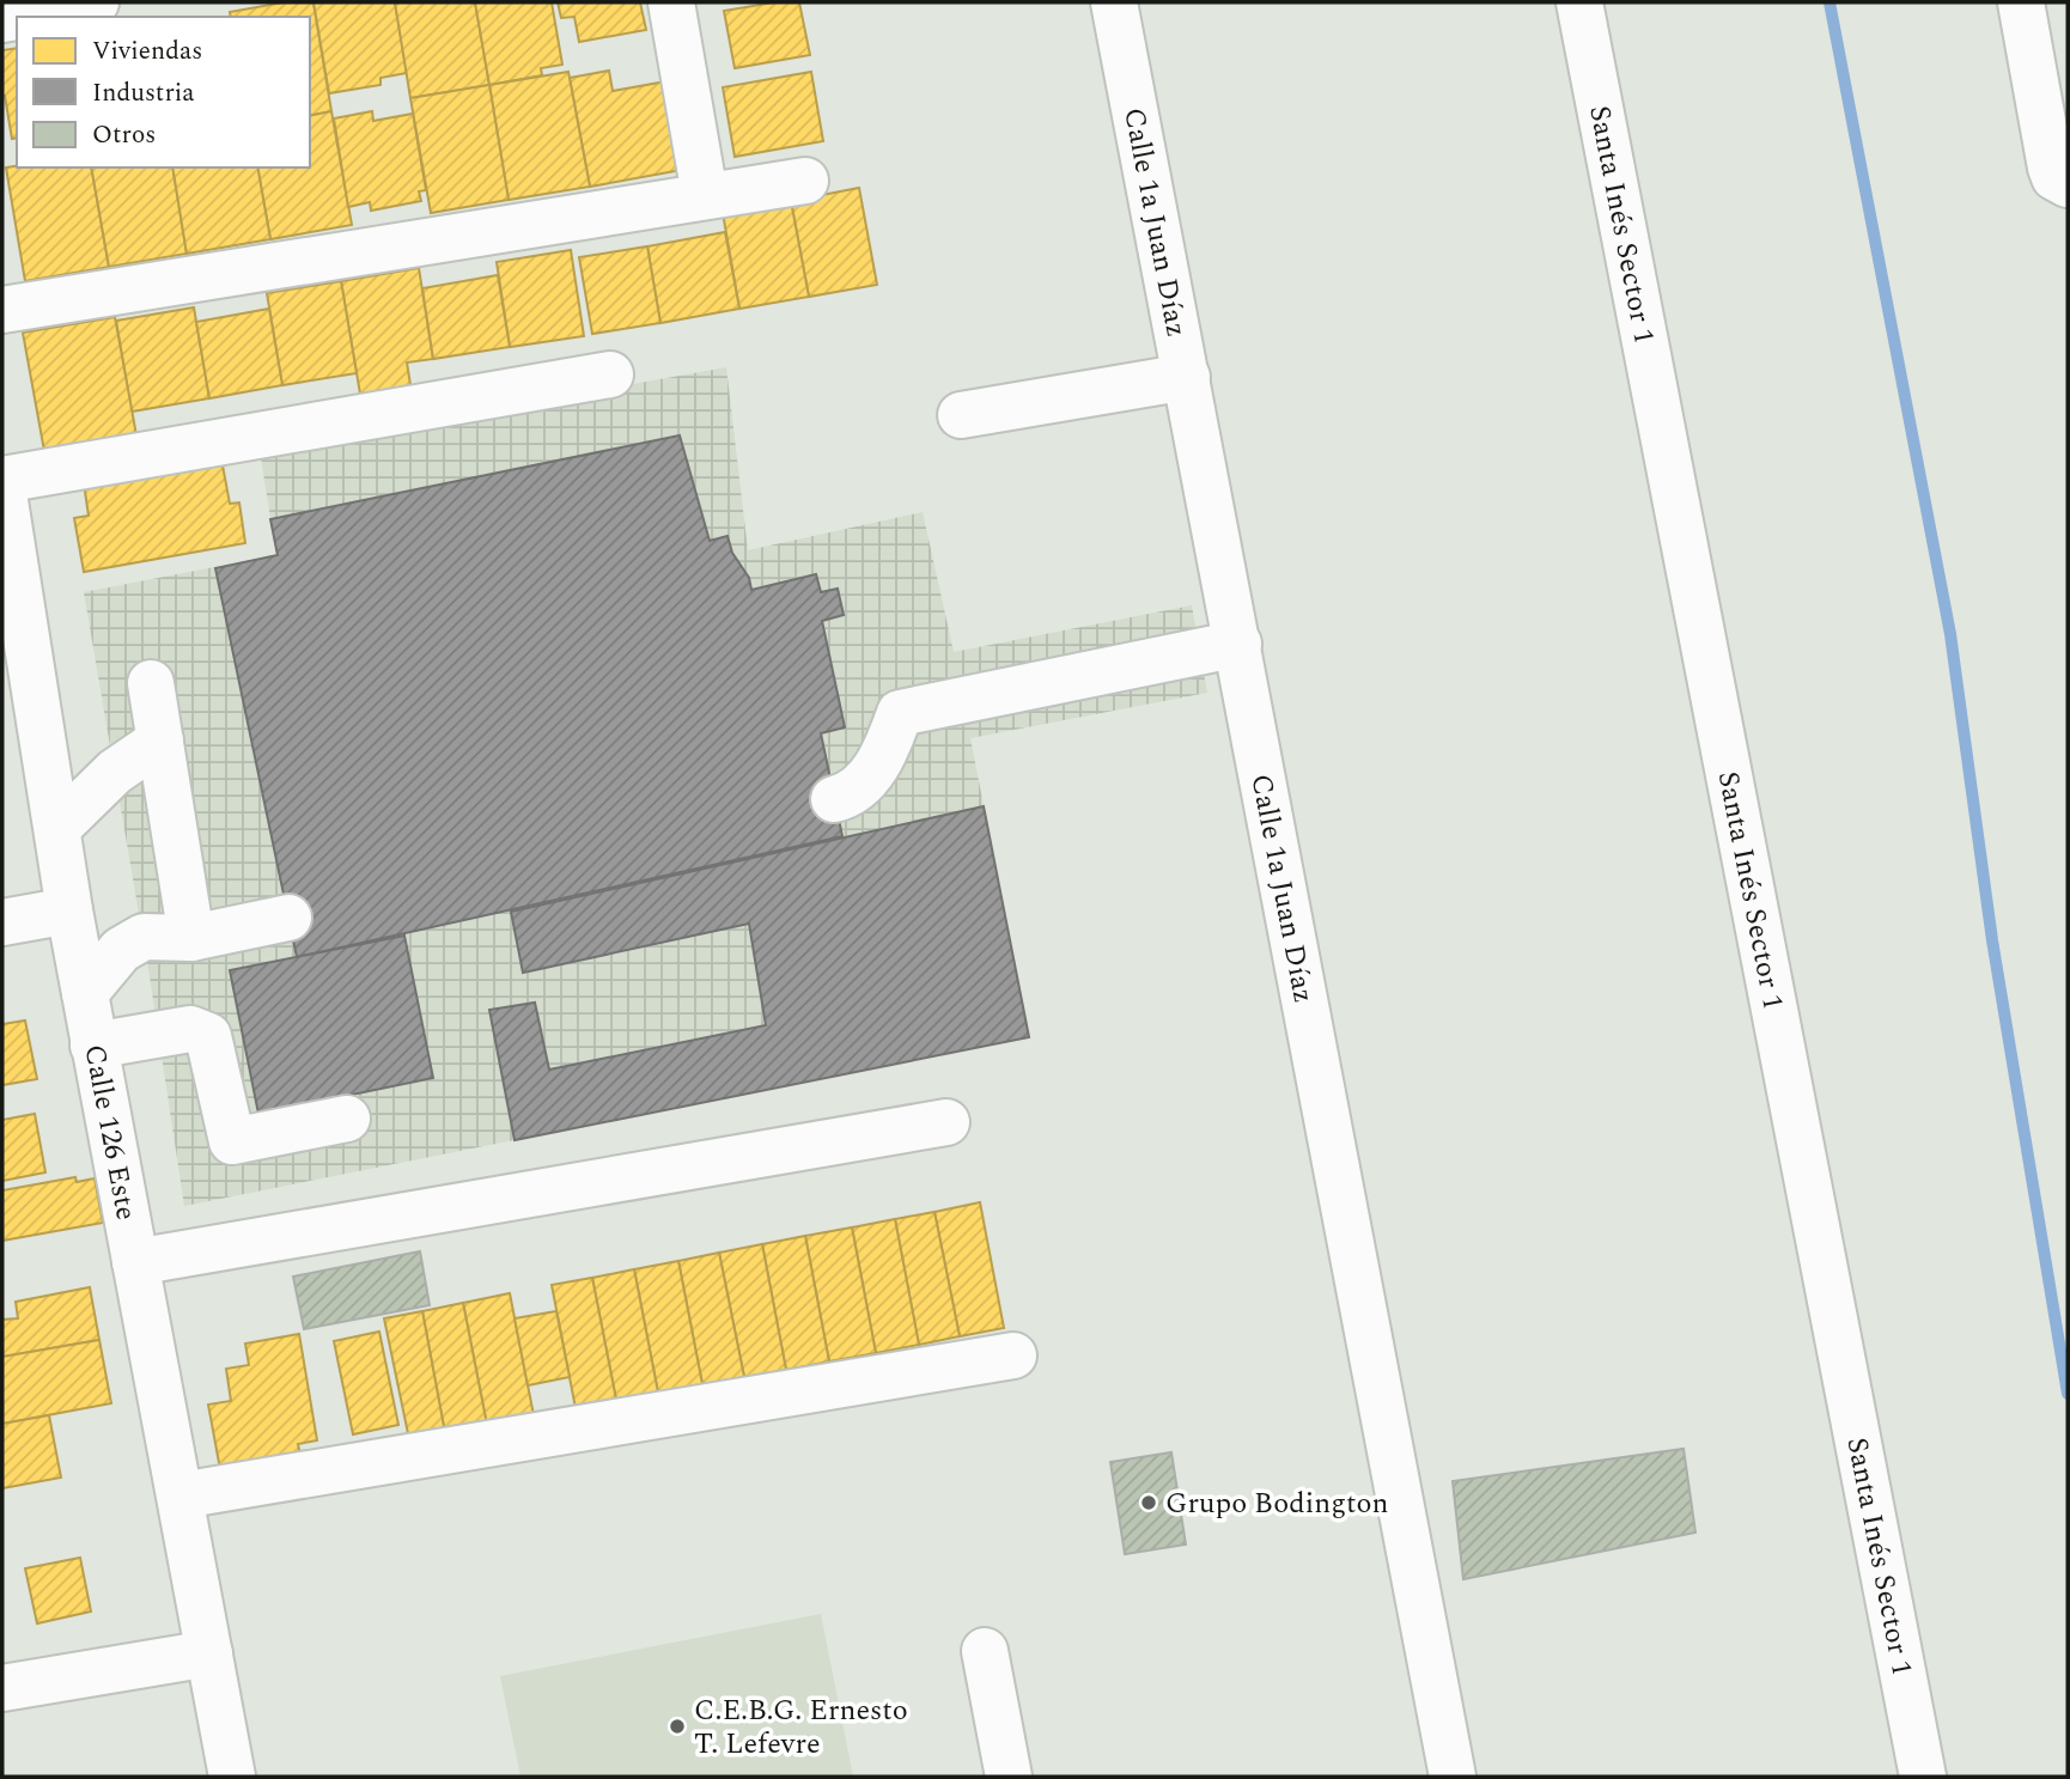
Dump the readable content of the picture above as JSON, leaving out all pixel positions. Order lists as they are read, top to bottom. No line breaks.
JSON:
{"streets":{"street":["Calle 1a Juan Díaz","Santa Inés Sector 1","Calle 126 Este"]},"places":["Grupo Bodington","C.E.B.G. Ernesto T. Lefevre"],"legend":["Viviendas","Industria","Otros"]}
